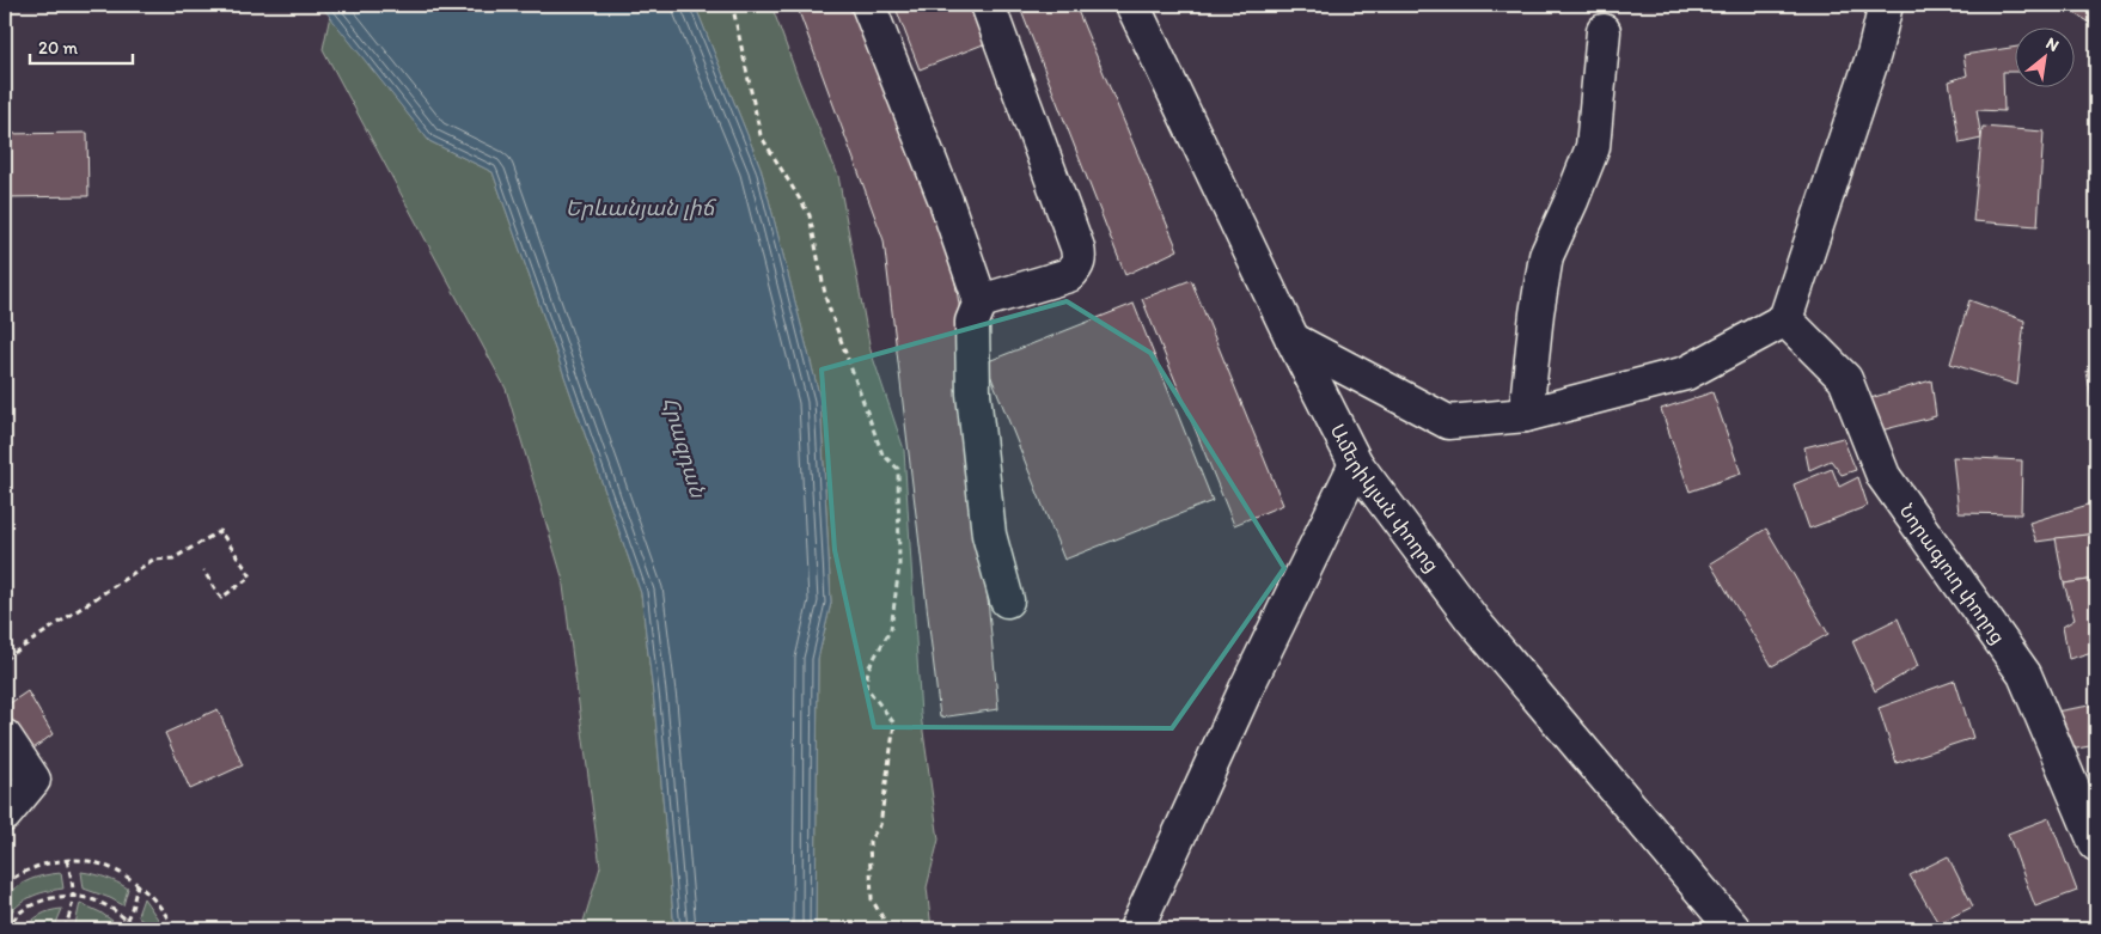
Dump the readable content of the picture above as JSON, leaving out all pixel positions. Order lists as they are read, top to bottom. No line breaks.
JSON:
{"streets":{"street":["Ամերիկյան փողոց","Նորագյուղ փողոց"]},"water":["Երևանյան լիճ","Հրազդան"],"scale_bar":"20 m","north":"top right"}
